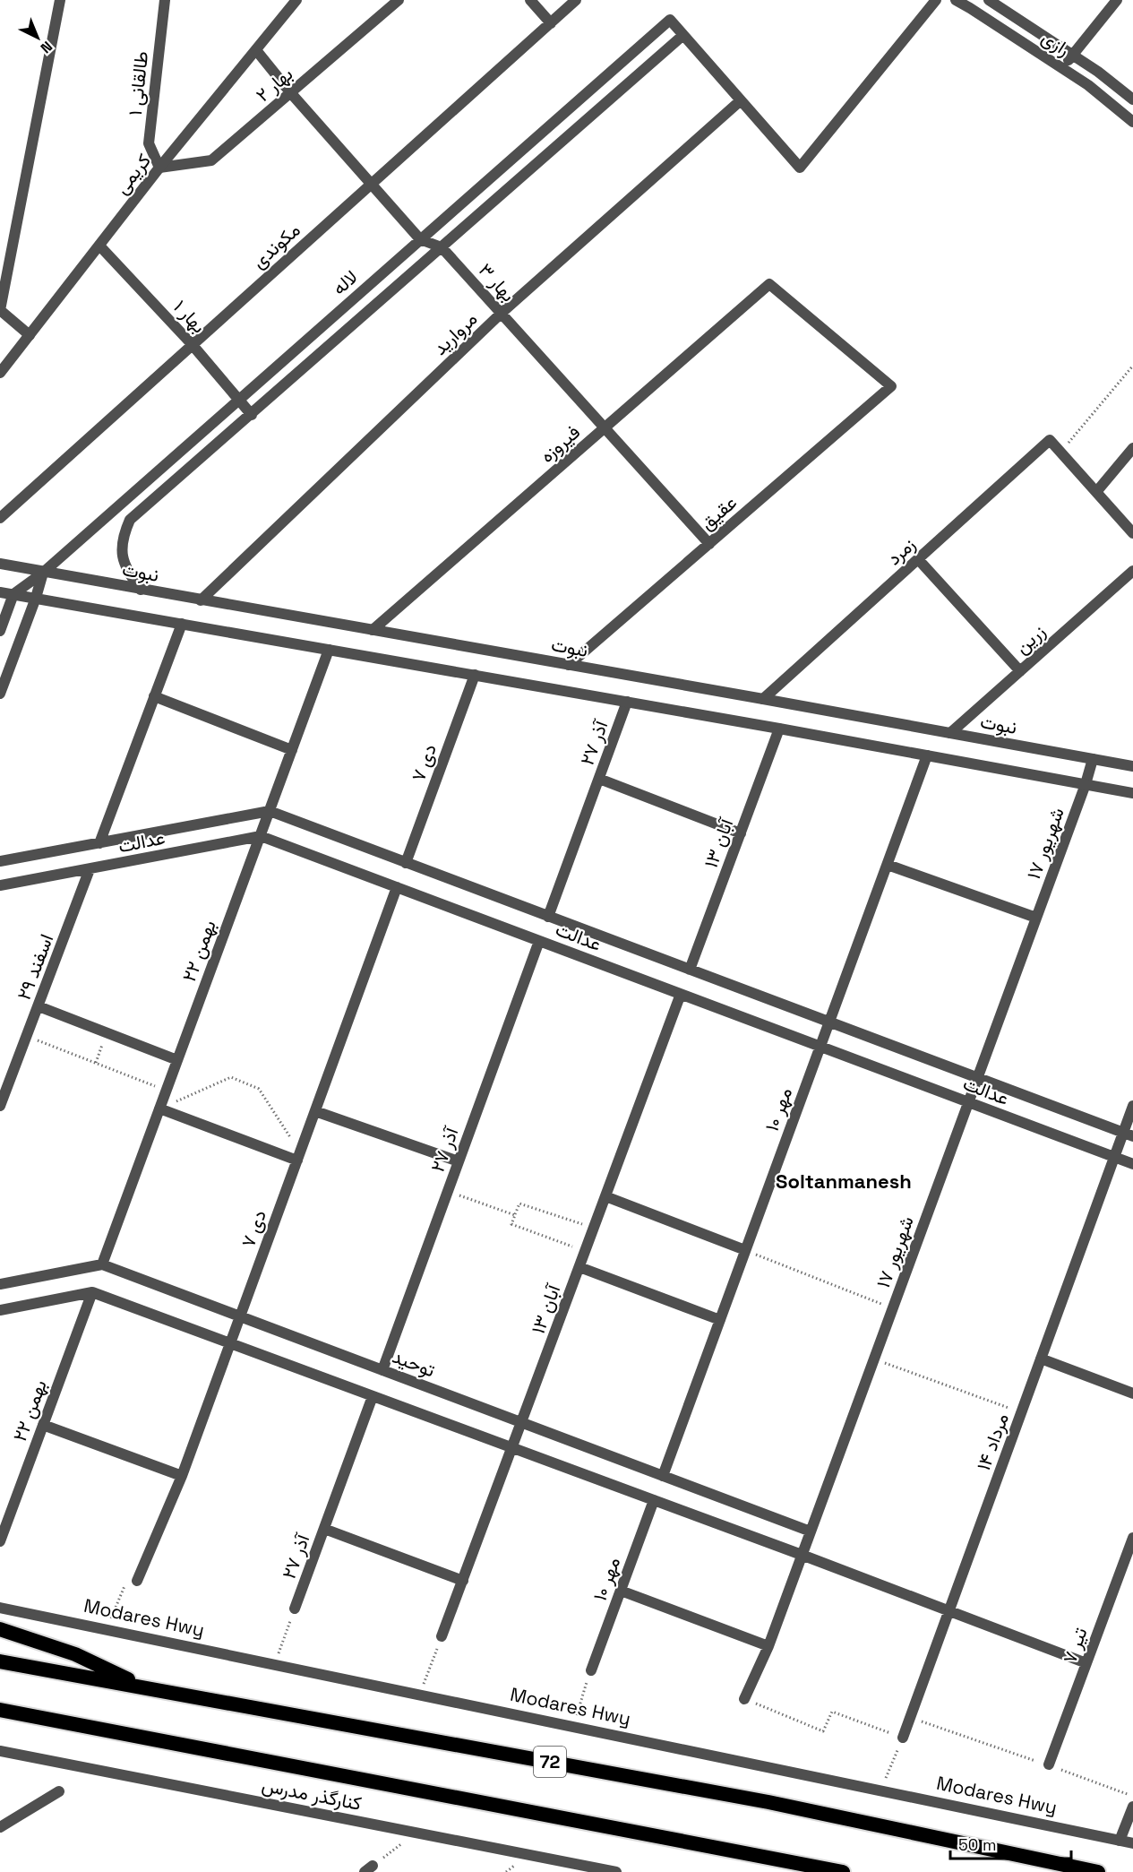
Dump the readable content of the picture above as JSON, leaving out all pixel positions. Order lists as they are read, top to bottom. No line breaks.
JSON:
{"streets":{"highway":["72"],"street":["رازی","طالقانی ۱","بهار ۲","کریمی","مکوندی","لاله","بهار ۳","بهار ۱","مروارید","فیروزه","عقیق","زمرد","نبوت","زرین","۲۷ آذر","۷ دی","عدالت","۱۳ آبان","۱۷ شهریور","۲۲ بهمن","۲۹ اسفند","۱۰ مهر","توحید","۱۴ مرداد","Modares Hwy","۷ تیر","کنارگذر مدرس"]},"crossings":[["طالقانی ۱","بهار ۲"],["طالقانی ۱","کریمی"],["بهار ۲","کریمی"],["بهار ۲","بهار ۳"],["کریمی","بهار ۳"],["کریمی","بهار ۱"],["مکوندی","بهار ۳"],["مکوندی","بهار ۱"],["لاله","بهار ۳"],["لاله","بهار ۱"],["لاله","نبوت"],["بهار ۳","مروارید"],["بهار ۳","فیروزه"],["بهار ۳","عقیق"],["مروارید","نبوت"],["فیروزه","عقیق"],["فیروزه","نبوت"],["عقیق","نبوت"],["زمرد","نبوت"],["نبوت","زرین"],["نبوت","۱۷ شهریور"],["۲۷ آذر","عدالت"],["۲۷ آذر","توحید"],["۷ دی","عدالت"],["۷ دی","توحید"],["عدالت","۱۳ آبان"],["عدالت","۱۷ شهریور"],["عدالت","۲۲ بهمن"],["عدالت","۲۹ اسفند"],["عدالت","۱۰ مهر"],["عدالت","۱۴ مرداد"],["۱۳ آبان","توحید"],["۱۷ شهریور","توحید"],["۲۲ بهمن","توحید"],["۱۰ مهر","توحید"]],"districts":["Soltanmanesh"],"scale_bar":"50 m","north":"bottom right"}
